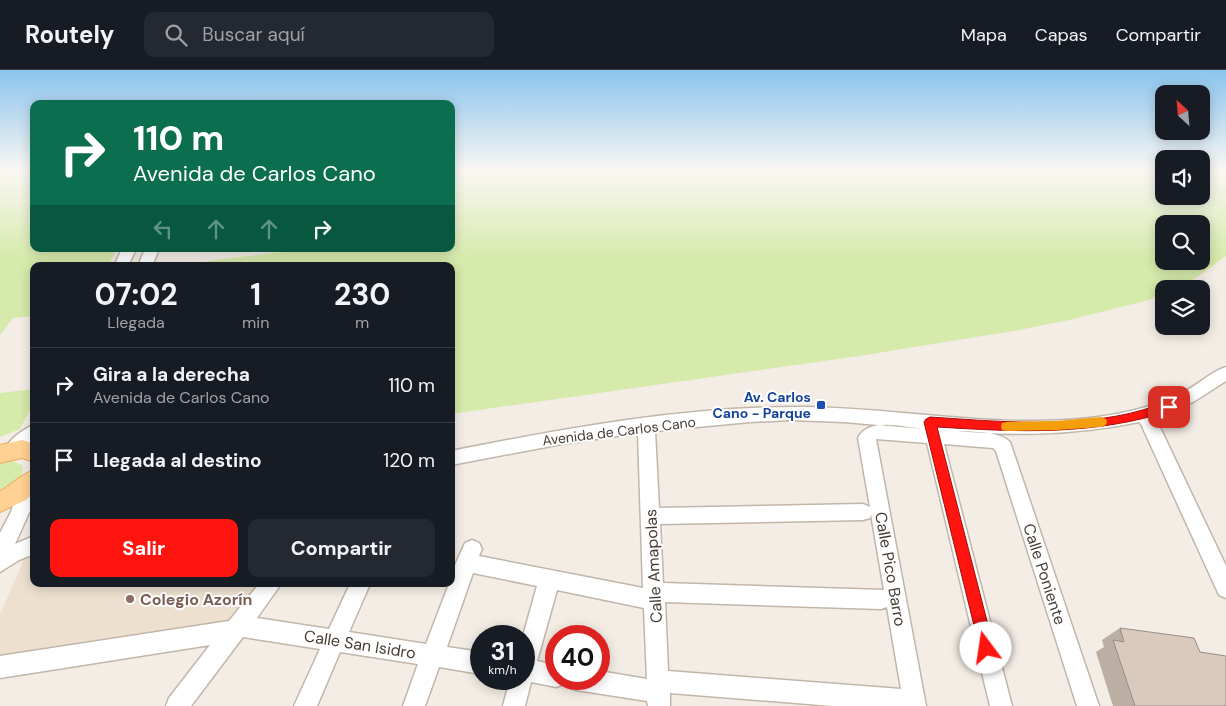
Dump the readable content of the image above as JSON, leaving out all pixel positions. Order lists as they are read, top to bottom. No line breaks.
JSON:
{"streets":{"street":["Avenida de Carlos Cano","Calle Amapolas","Calle Pico Barro","Calle Poniente","Calle San Isidro"]},"crossings":[["Avenida de Carlos Cano","Calle Amapolas"],["Avenida de Carlos Cano","Calle Pico Barro"],["Avenida de Carlos Cano","Calle Poniente"]],"places":{"transit":["Av. Carlos Cano - Parque"],"other":["Colegio Azorín"]},"north":"top left","page":{"header":"Routely","search":"Buscar aquí","nav":["Mapa","Capas","Compartir"],"turn":["110 m","Avenida de Carlos Cano"],"eta":["07:02","Llegada","1","min","230","m"],"list":[{"name":"Gira a la derecha","note":"Avenida de Carlos Cano","value":"110 m"},{"name":"Llegada al destino","value":"120 m"}],"buttons":["Salir","Compartir"],"speed":"31 km/h","limit":"40"}}
